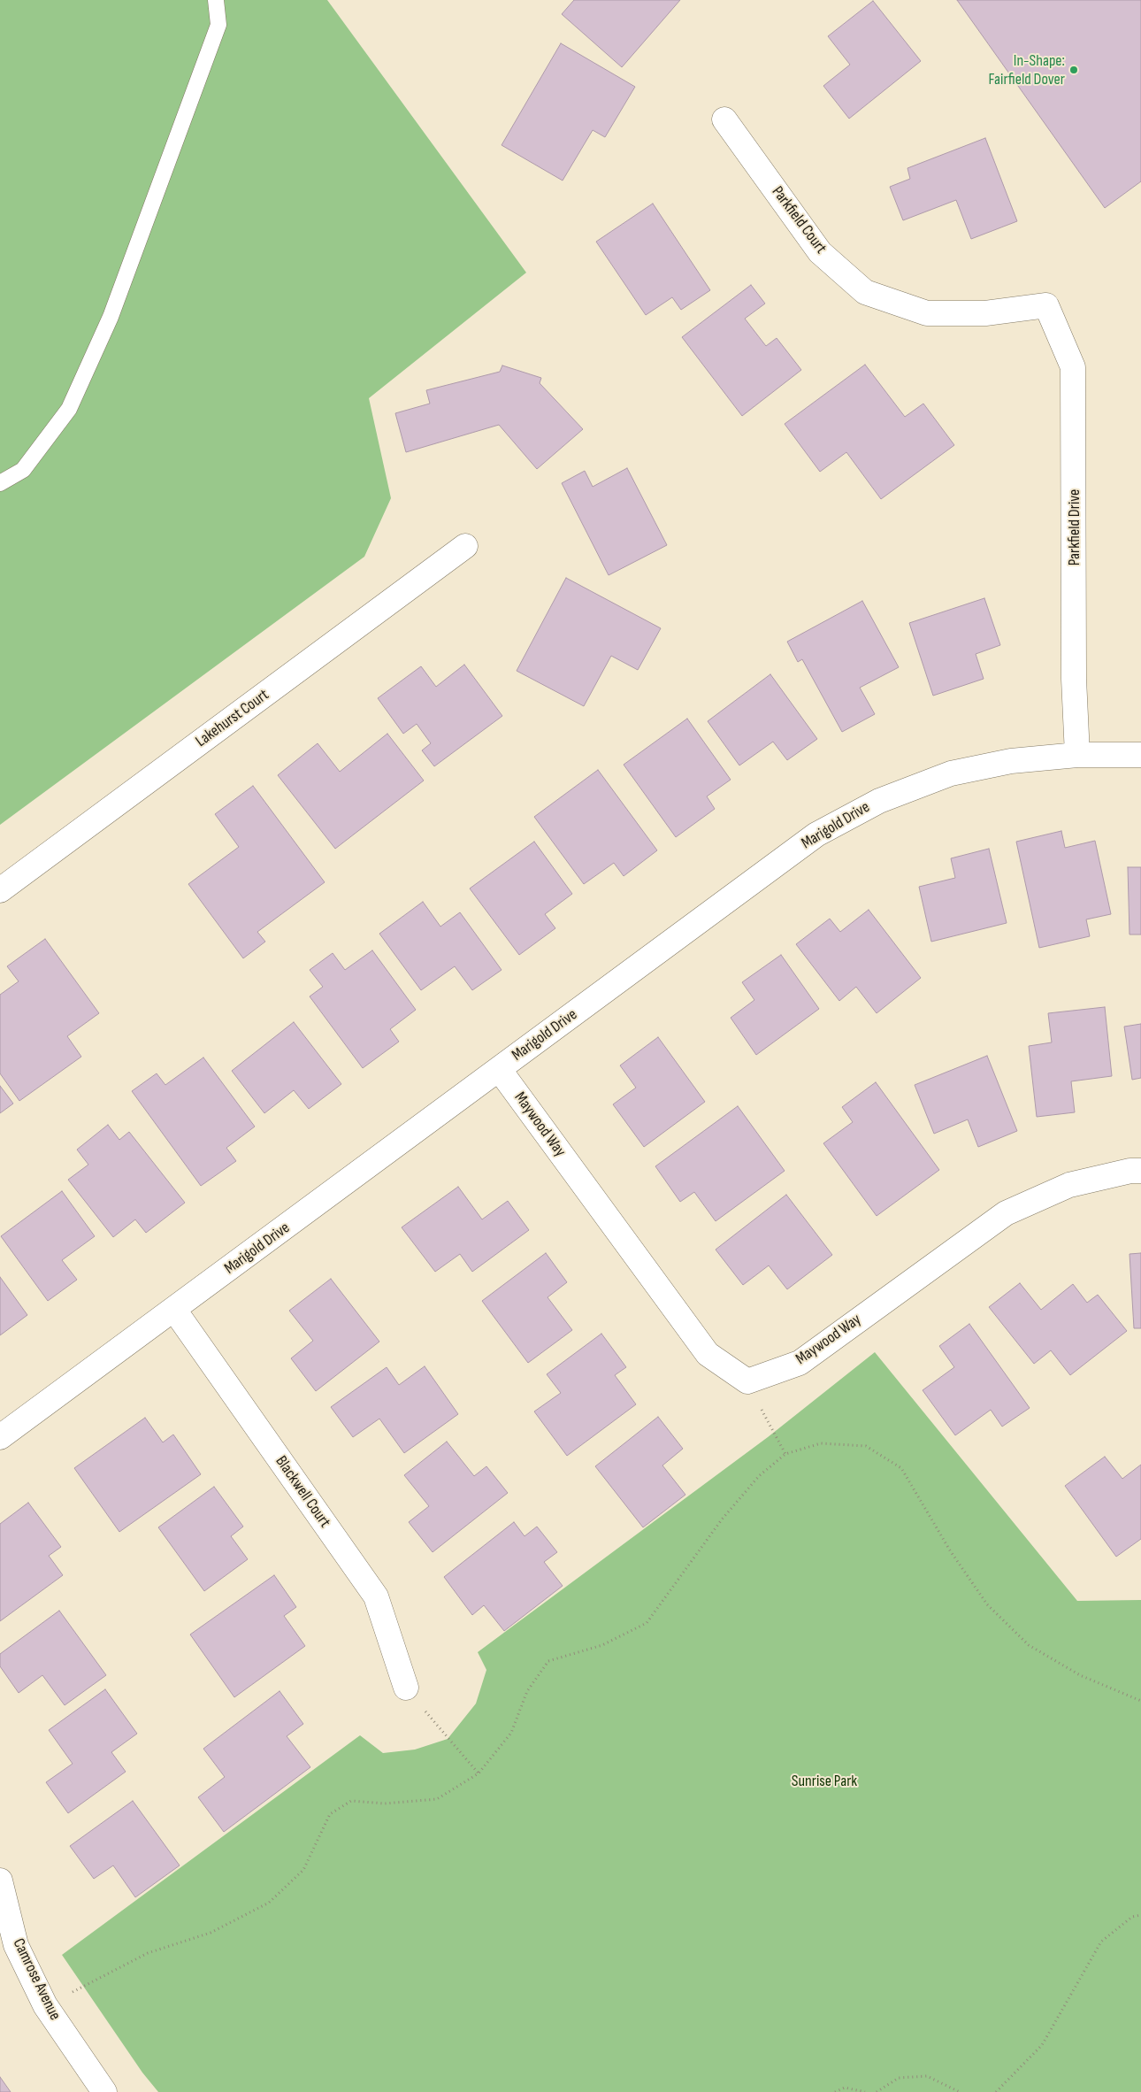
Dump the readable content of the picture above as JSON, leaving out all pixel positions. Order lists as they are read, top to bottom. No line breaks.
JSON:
{"streets":{"street":["Parkfield Court","Parkfield Drive","Lakehurst Court","Marigold Drive","Maywood Way","Blackwell Court","Camrose Avenue"]},"crossings":[["Parkfield Court","Parkfield Drive"],["Parkfield Drive","Marigold Drive"],["Marigold Drive","Maywood Way"],["Marigold Drive","Blackwell Court"]],"parks":["Sunrise Park"],"places":["In-Shape: Fairfield Dover"]}
